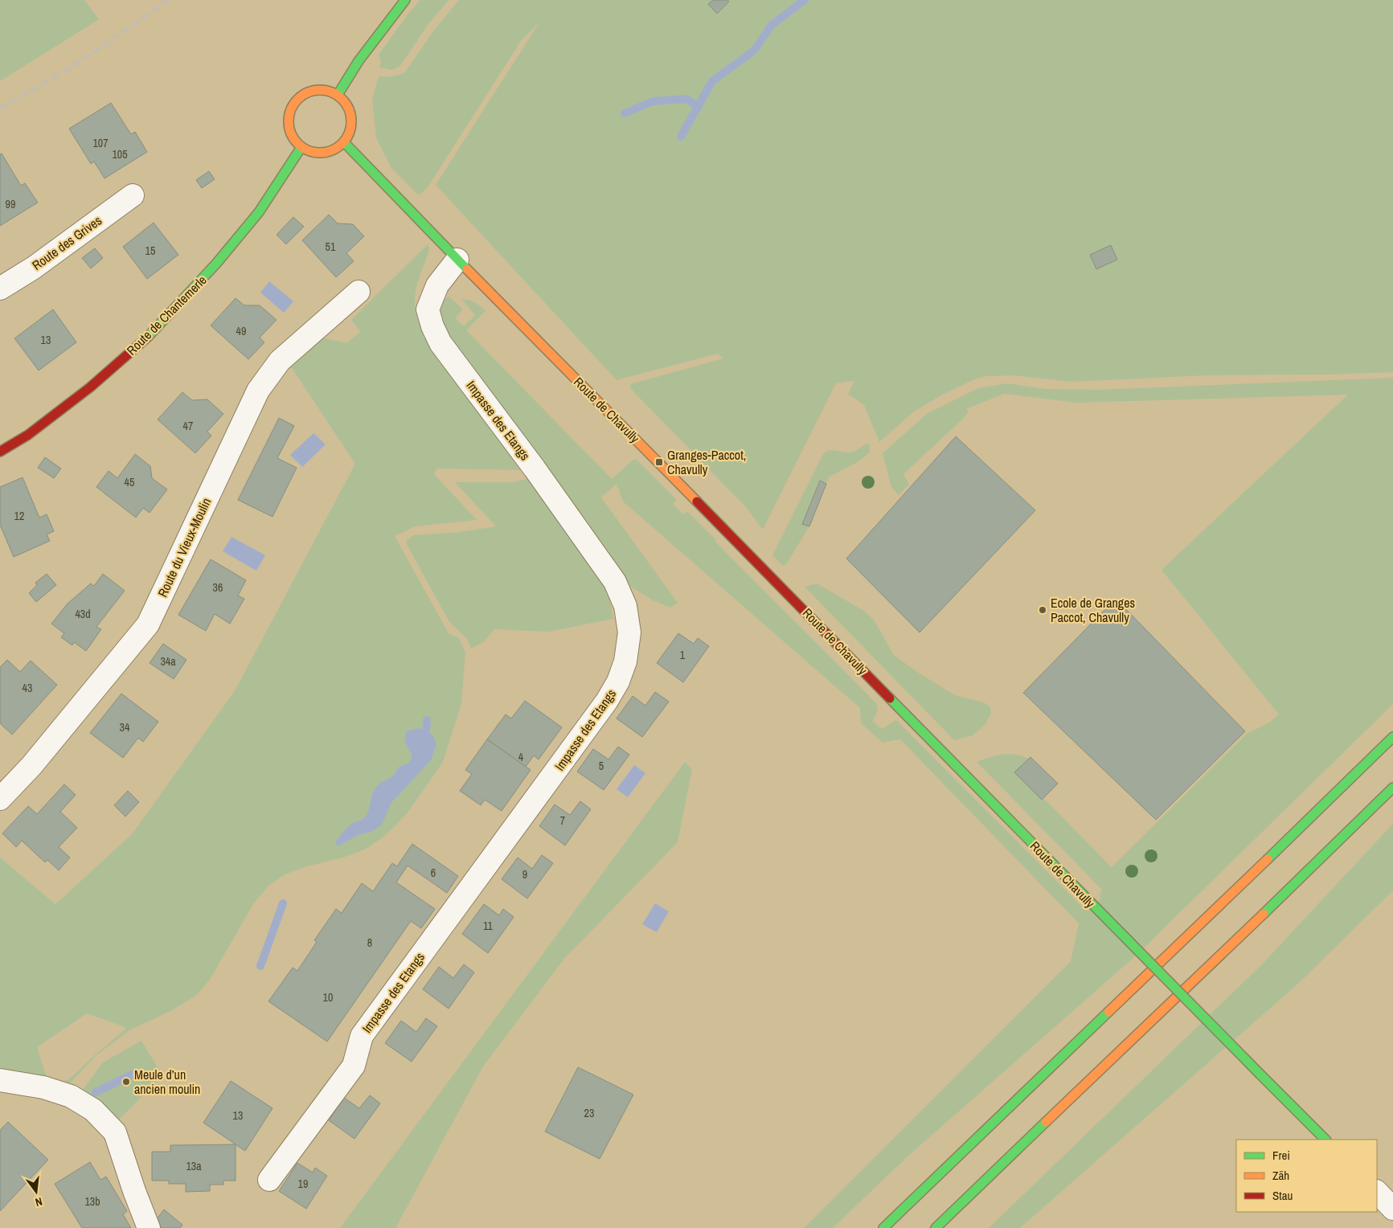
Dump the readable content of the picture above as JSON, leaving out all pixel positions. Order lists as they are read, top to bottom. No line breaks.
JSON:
{"streets":{"main road":["Route de Chantemerle","Route de Chavully"],"street":["Route des Grives","Impasse des Etangs","Route du Vieux-Moulin"]},"crossings":[["Route de Chantemerle","Route de Chavully"],["Route de Chavully","Impasse des Etangs"]],"places":{"transit":["Granges-Paccot, Chavully"],"other":["Ecole de Granges Paccot, Chavully","Meule d’un ancien moulin"]},"house_numbers":["107","105","99","51","15","49","13","47","45","12","36","43d","1","34a","43","34","4","5","7","6","9","11","8","10","23","13","13a","19","13b"],"legend":["Frei","Zäh","Stau"],"north":"bottom"}
